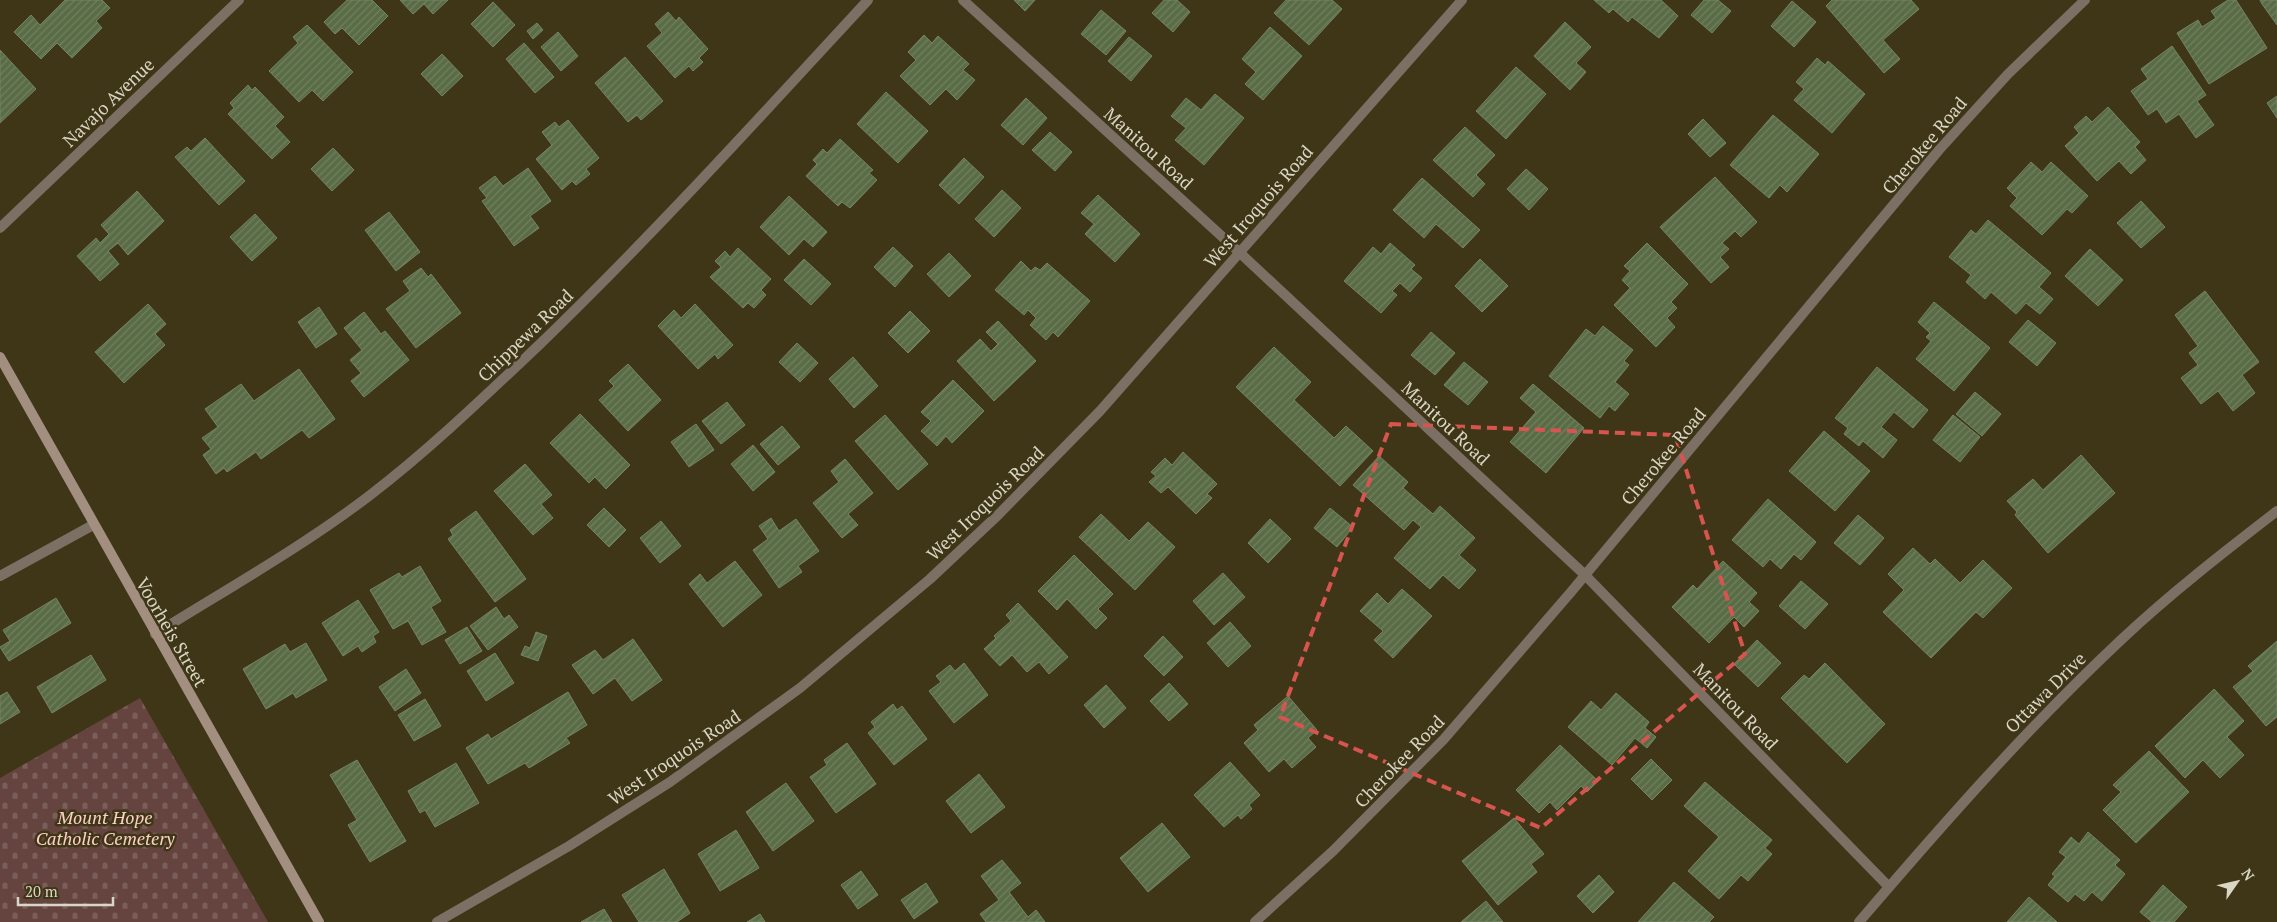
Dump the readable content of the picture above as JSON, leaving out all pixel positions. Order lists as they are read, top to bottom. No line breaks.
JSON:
{"streets":{"street":["Navajo Avenue","Cherokee Road","Manitou Road","West Iroquois Road","Chippewa Road","Voorheis Street","Ottawa Drive"]},"crossings":[["Cherokee Road","Manitou Road"],["Manitou Road","West Iroquois Road"],["Manitou Road","Ottawa Drive"],["Chippewa Road","Voorheis Street"]],"parks":["Mount Hope Catholic Cemetery"],"scale_bar":"20 m","north":"top right"}
